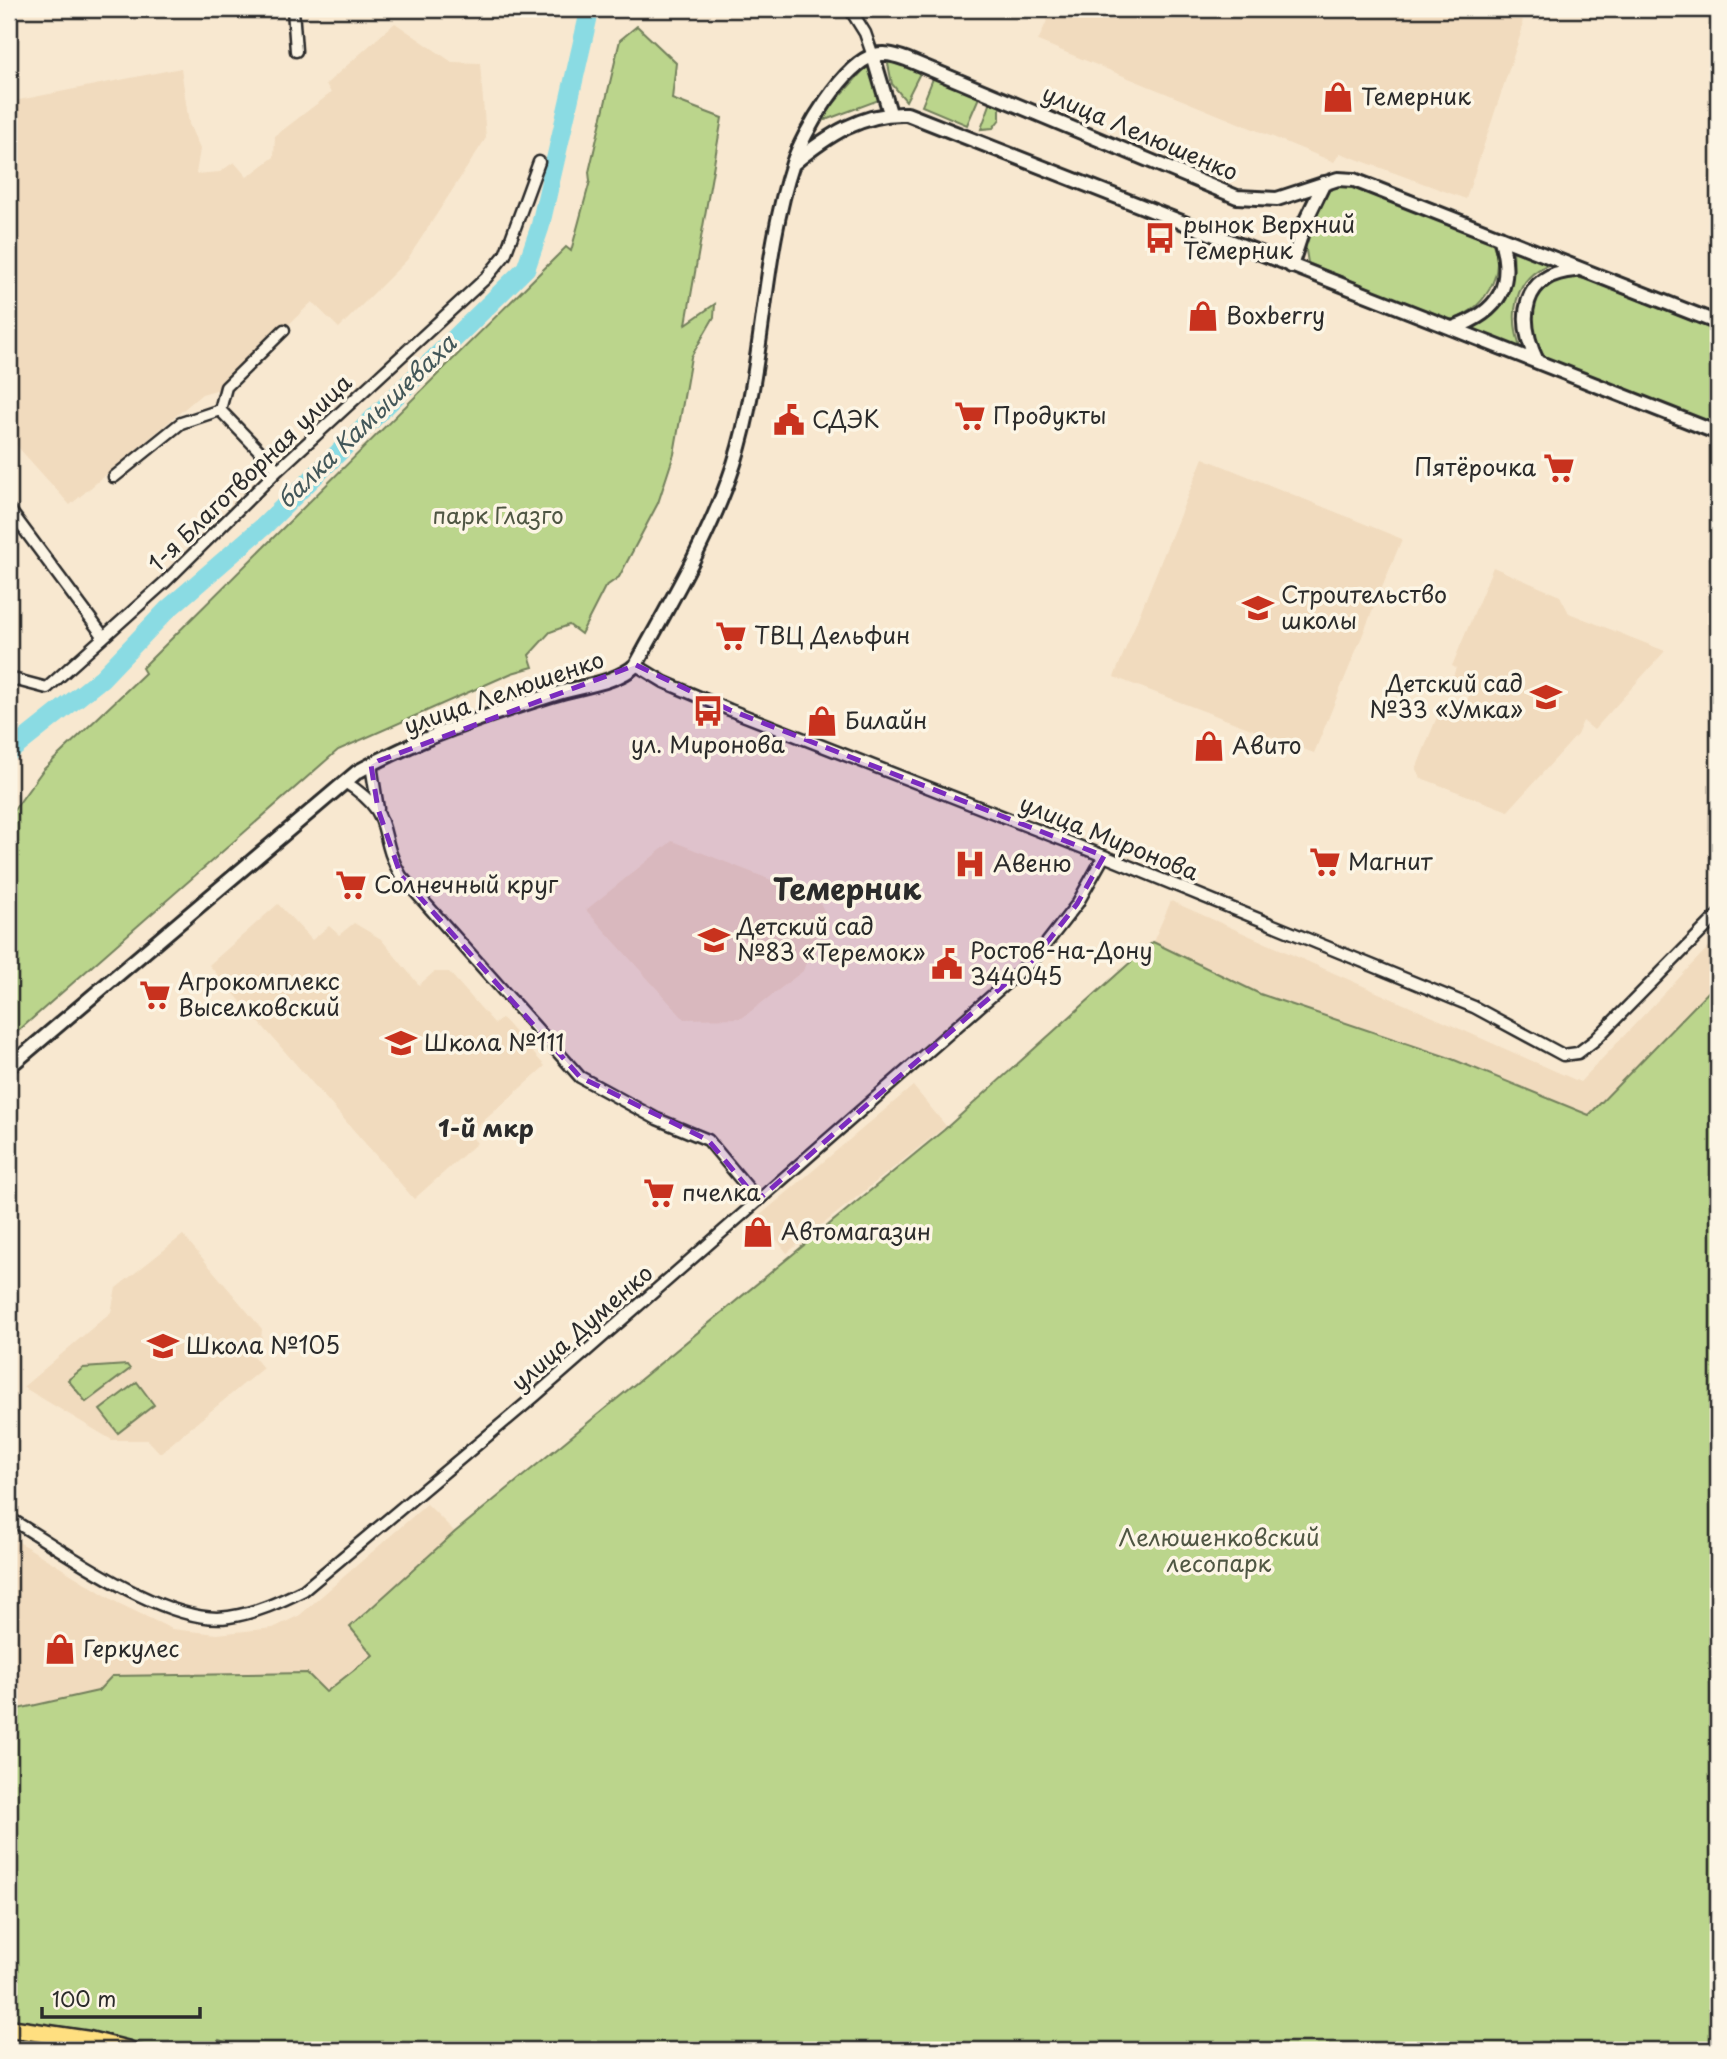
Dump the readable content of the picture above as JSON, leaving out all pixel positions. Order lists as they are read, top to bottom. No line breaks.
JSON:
{"streets":{"street":["улица Лелюшенко","1-я Благотворная улица","улица Миронова","улица Думенко"]},"crossings":[["улица Лелюшенко","улица Миронова"],["улица Миронова","улица Думенко"]],"districts":["Темерник","1-й мкр"],"water":["балка Камышеваха"],"parks":["парк Глазго","Лелюшенковский лесопарк"],"places":{"shop":["Темерник","Boxberry","Билайн","Авито","Автомагазин","Геркулес"],"bus stop":["рынок Верхний Темерник","ул. Миронова"],"supermarket":["Продукты","Пятёрочка","ТВЦ Дельфин","Магнит","Солнечный круг","Агрокомплекс Выселковский","пчелка"],"public building":["СДЭК","Ростов-на-Дону 344045"],"school or university":["Строительство школы","Детский сад №33 «Умка»","Детский сад №83 «Теремок»","Школа №111","Школа №105"],"hospital":["Авеню"]},"scale_bar":"100 m"}
